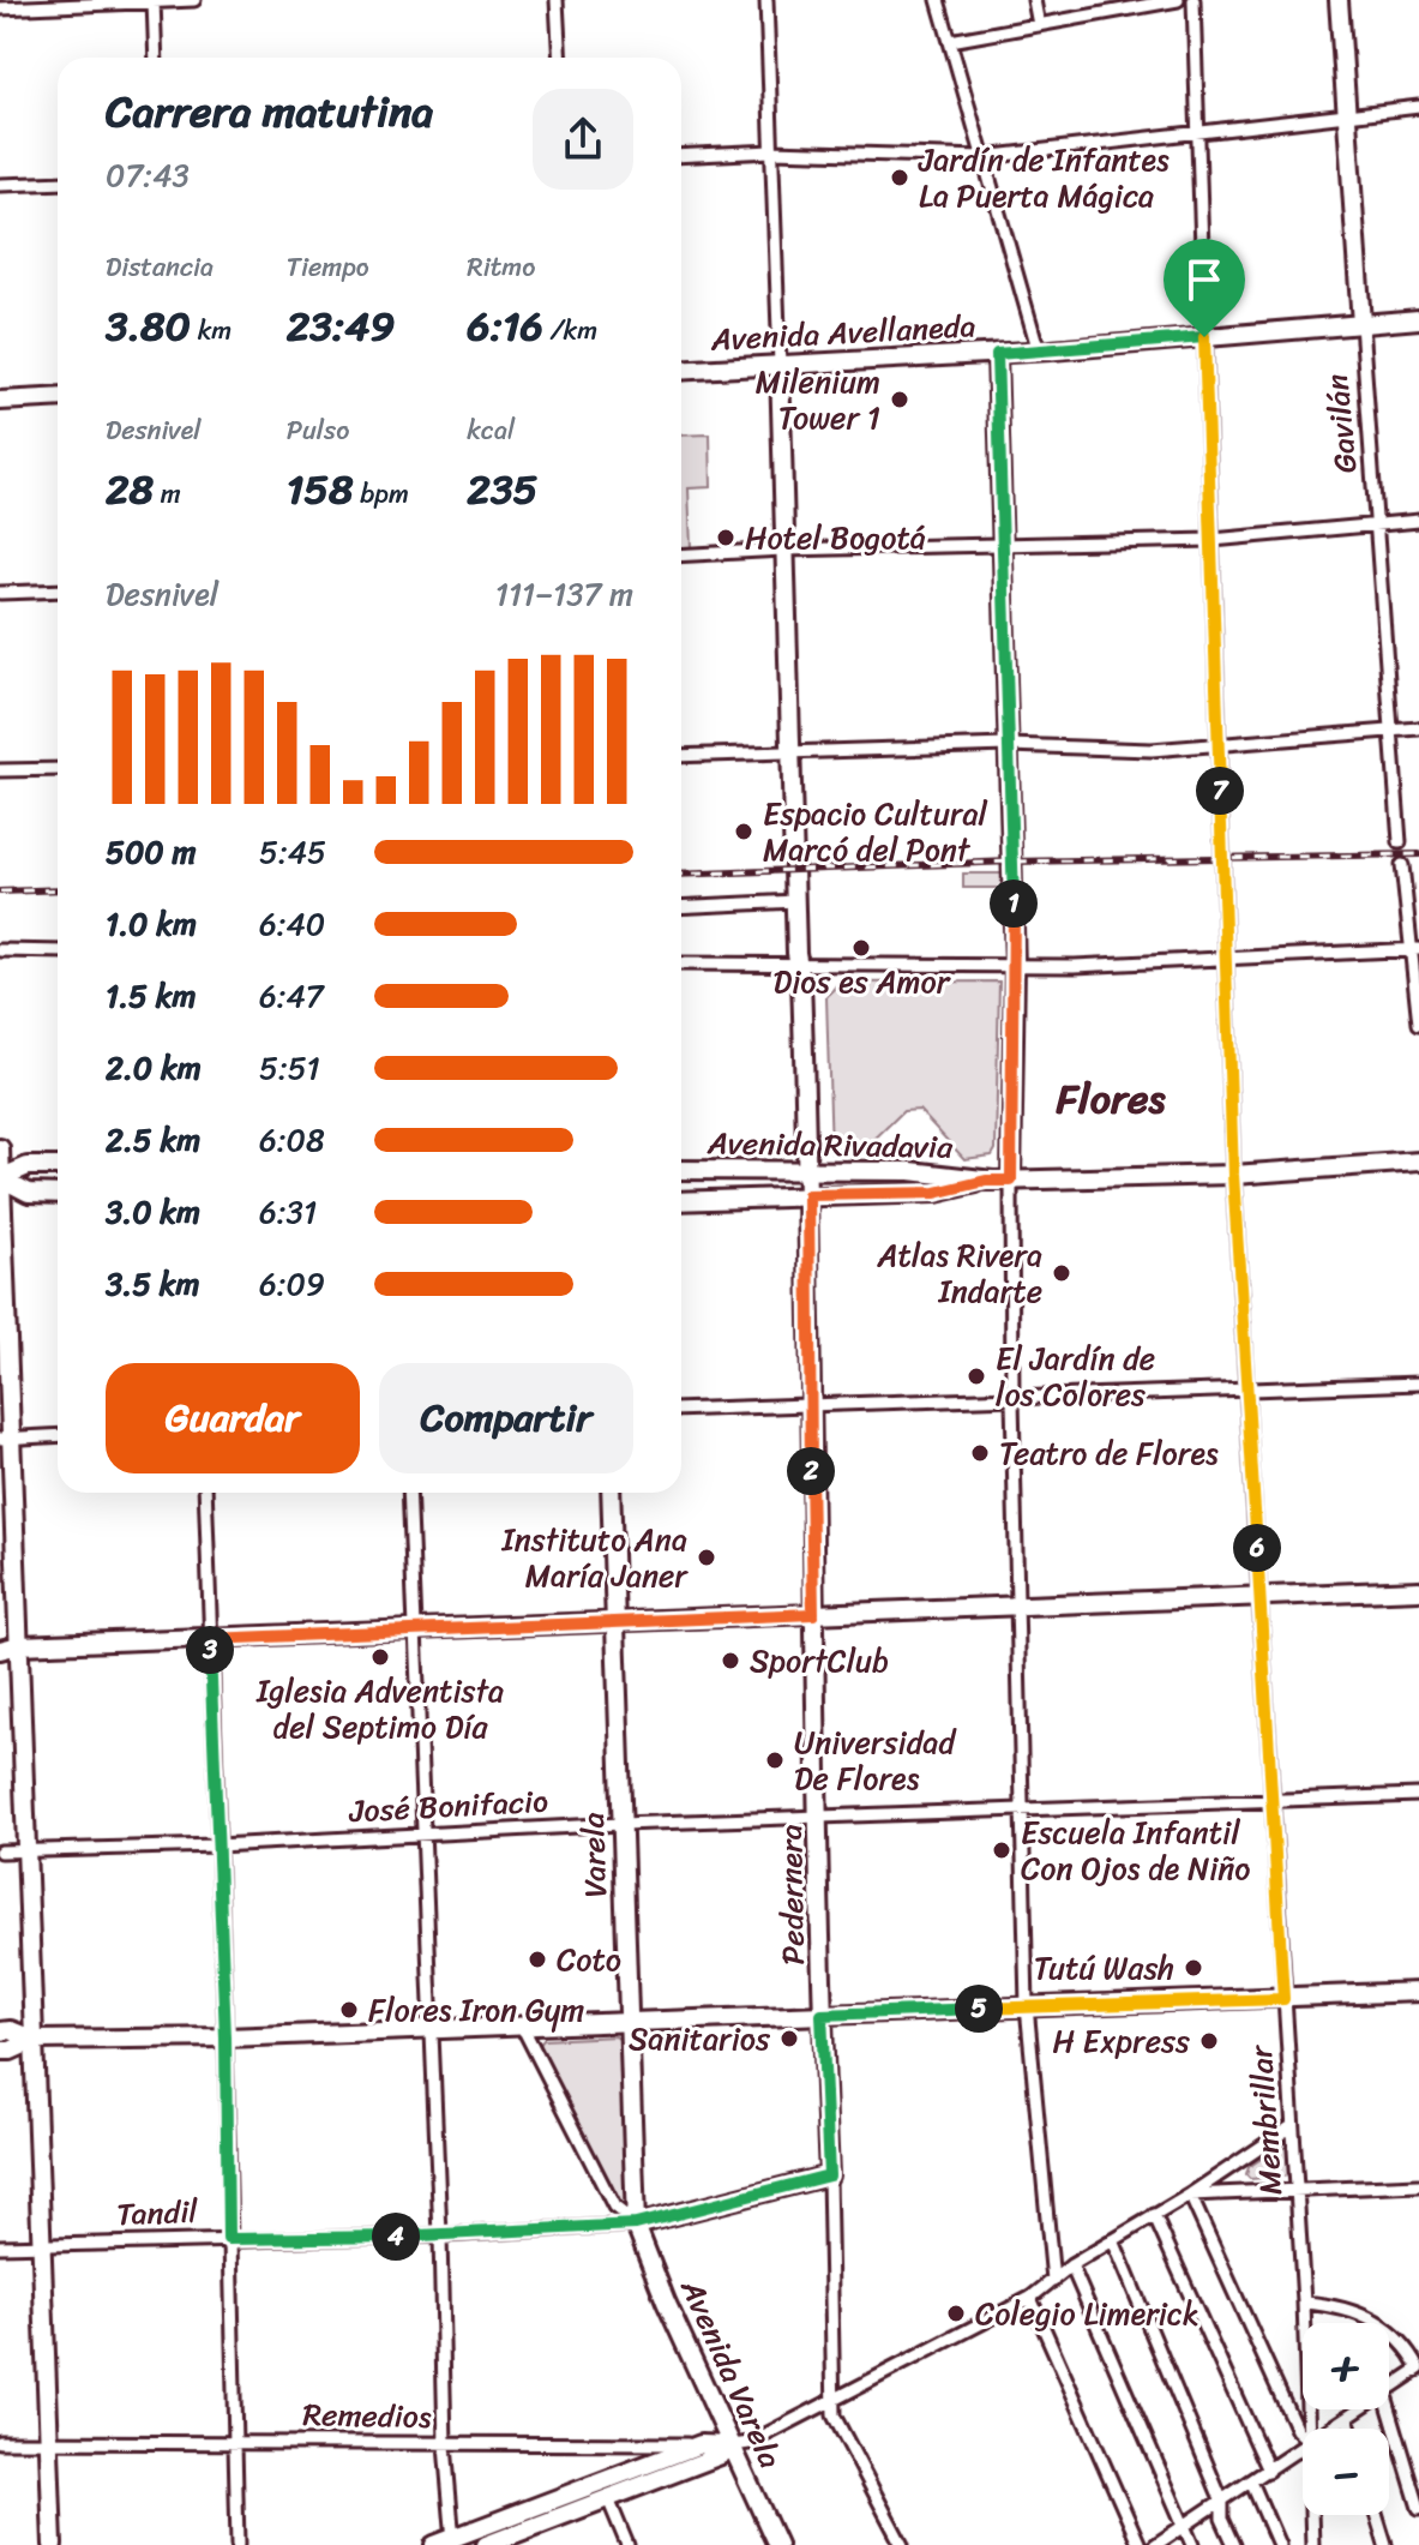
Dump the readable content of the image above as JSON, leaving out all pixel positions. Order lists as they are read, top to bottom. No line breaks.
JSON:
{"streets":{"main road":["Avenida Avellaneda","Gavilán","Avenida Rivadavia","Varela","Pedernera","Tandil","Avenida Varela","Remedios"],"street":["José Bonifacio","Membrillar"]},"crossings":[["Avenida Avellaneda","Gavilán"],["Avenida Avellaneda","Pedernera"],["Avenida Avellaneda","Membrillar"],["Avenida Rivadavia","Pedernera"],["Avenida Rivadavia","Membrillar"],["José Bonifacio","Varela"],["José Bonifacio","Pedernera"],["José Bonifacio","Membrillar"],["Varela","Tandil"],["Varela","Avenida Varela"],["Pedernera","Tandil"],["Tandil","Avenida Varela"],["Avenida Varela","Remedios"]],"districts":["Flores"],"places":["Jardín de Infantes La Puerta Mágica","Milenium Tower 1","Hotel Bogotá","Espacio Cultural Marcó del Pont","Dios es Amor","Atlas Rivera Indarte","El Jardín de los Colores","Teatro de Flores","Instituto Ana María Janer","Iglesia Adventista del Septimo Día","SportClub","Universidad De Flores","Escuela Infantil Con Ojos de Niño","Coto","Tutú Wash","Flores Iron Gym","Sanitarios","H Express","Colegio Limerick"],"page":{"heading":["Carrera matutina","07:43"],"stats":[["Distancia","3.80 km"],["Tiempo","23:49"],["Ritmo","6:16 /km"],["Desnivel","28 m"],["Pulso","158 bpm"],["kcal","235"]],"chart":["Desnivel","111–137 m"],"pins":["7","1","2","6","3","5","4"],"list":[{"name":"500 m","note":"5:45"},{"name":"1.0 km","note":"6:40"},{"name":"1.5 km","note":"6:47"},{"name":"2.0 km","note":"5:51"},{"name":"2.5 km","note":"6:08"},{"name":"3.0 km","note":"6:31"},{"name":"3.5 km","note":"6:09"}],"buttons":["Guardar","Compartir"],"map_buttons":["+","−"]}}
